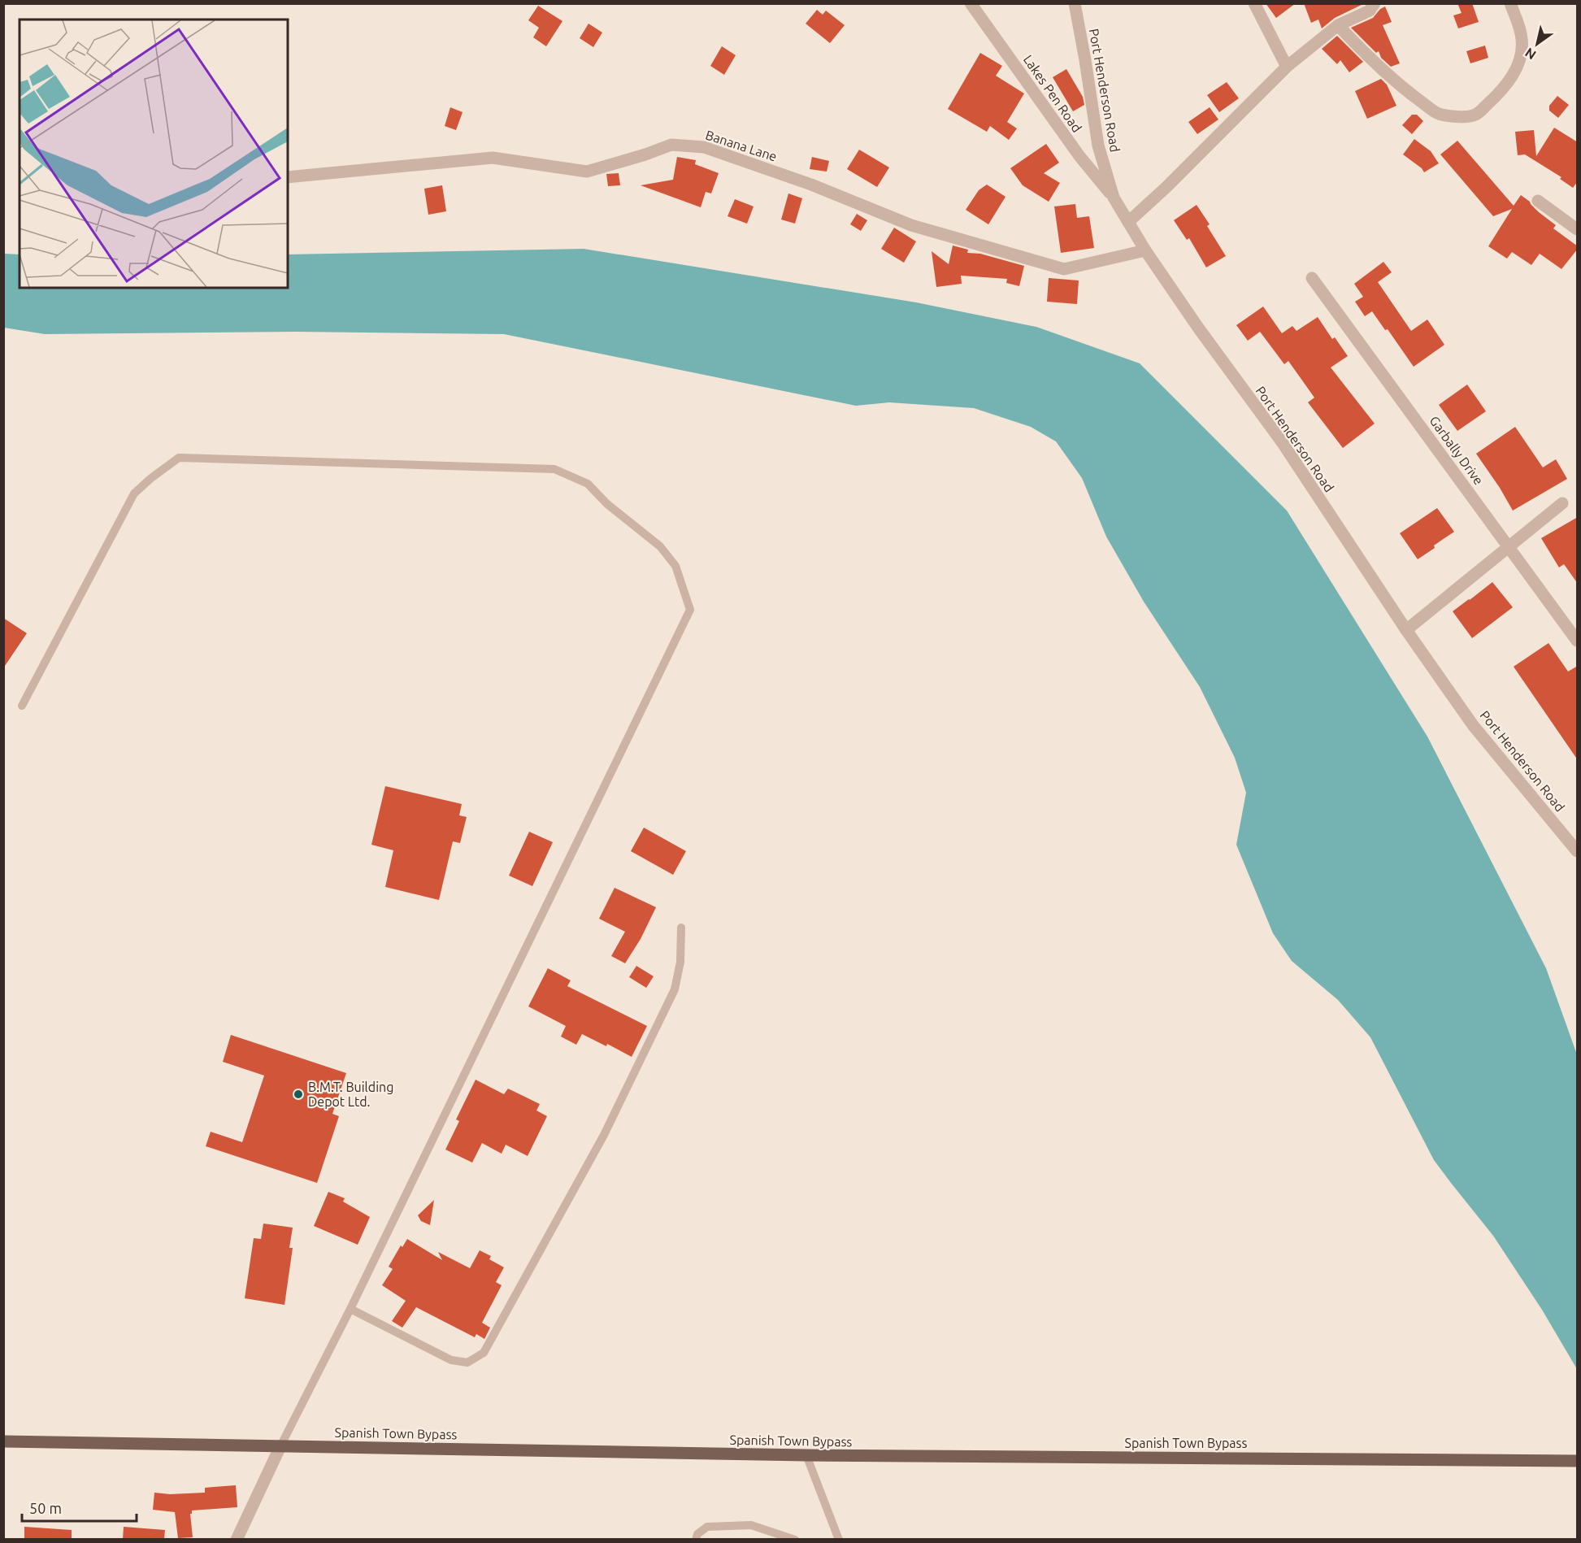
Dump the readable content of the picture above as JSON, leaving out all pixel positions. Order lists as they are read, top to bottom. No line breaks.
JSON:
{"streets":{"main road":["Spanish Town Bypass"],"street":["Port Henderson Road","Lakes Pen Road","Banana Lane","Garbally Drive"]},"crossings":[["Port Henderson Road","Lakes Pen Road"],["Port Henderson Road","Banana Lane"]],"places":["B.M.T. Building Depot Ltd."],"scale_bar":"50 m","north":"bottom left"}
